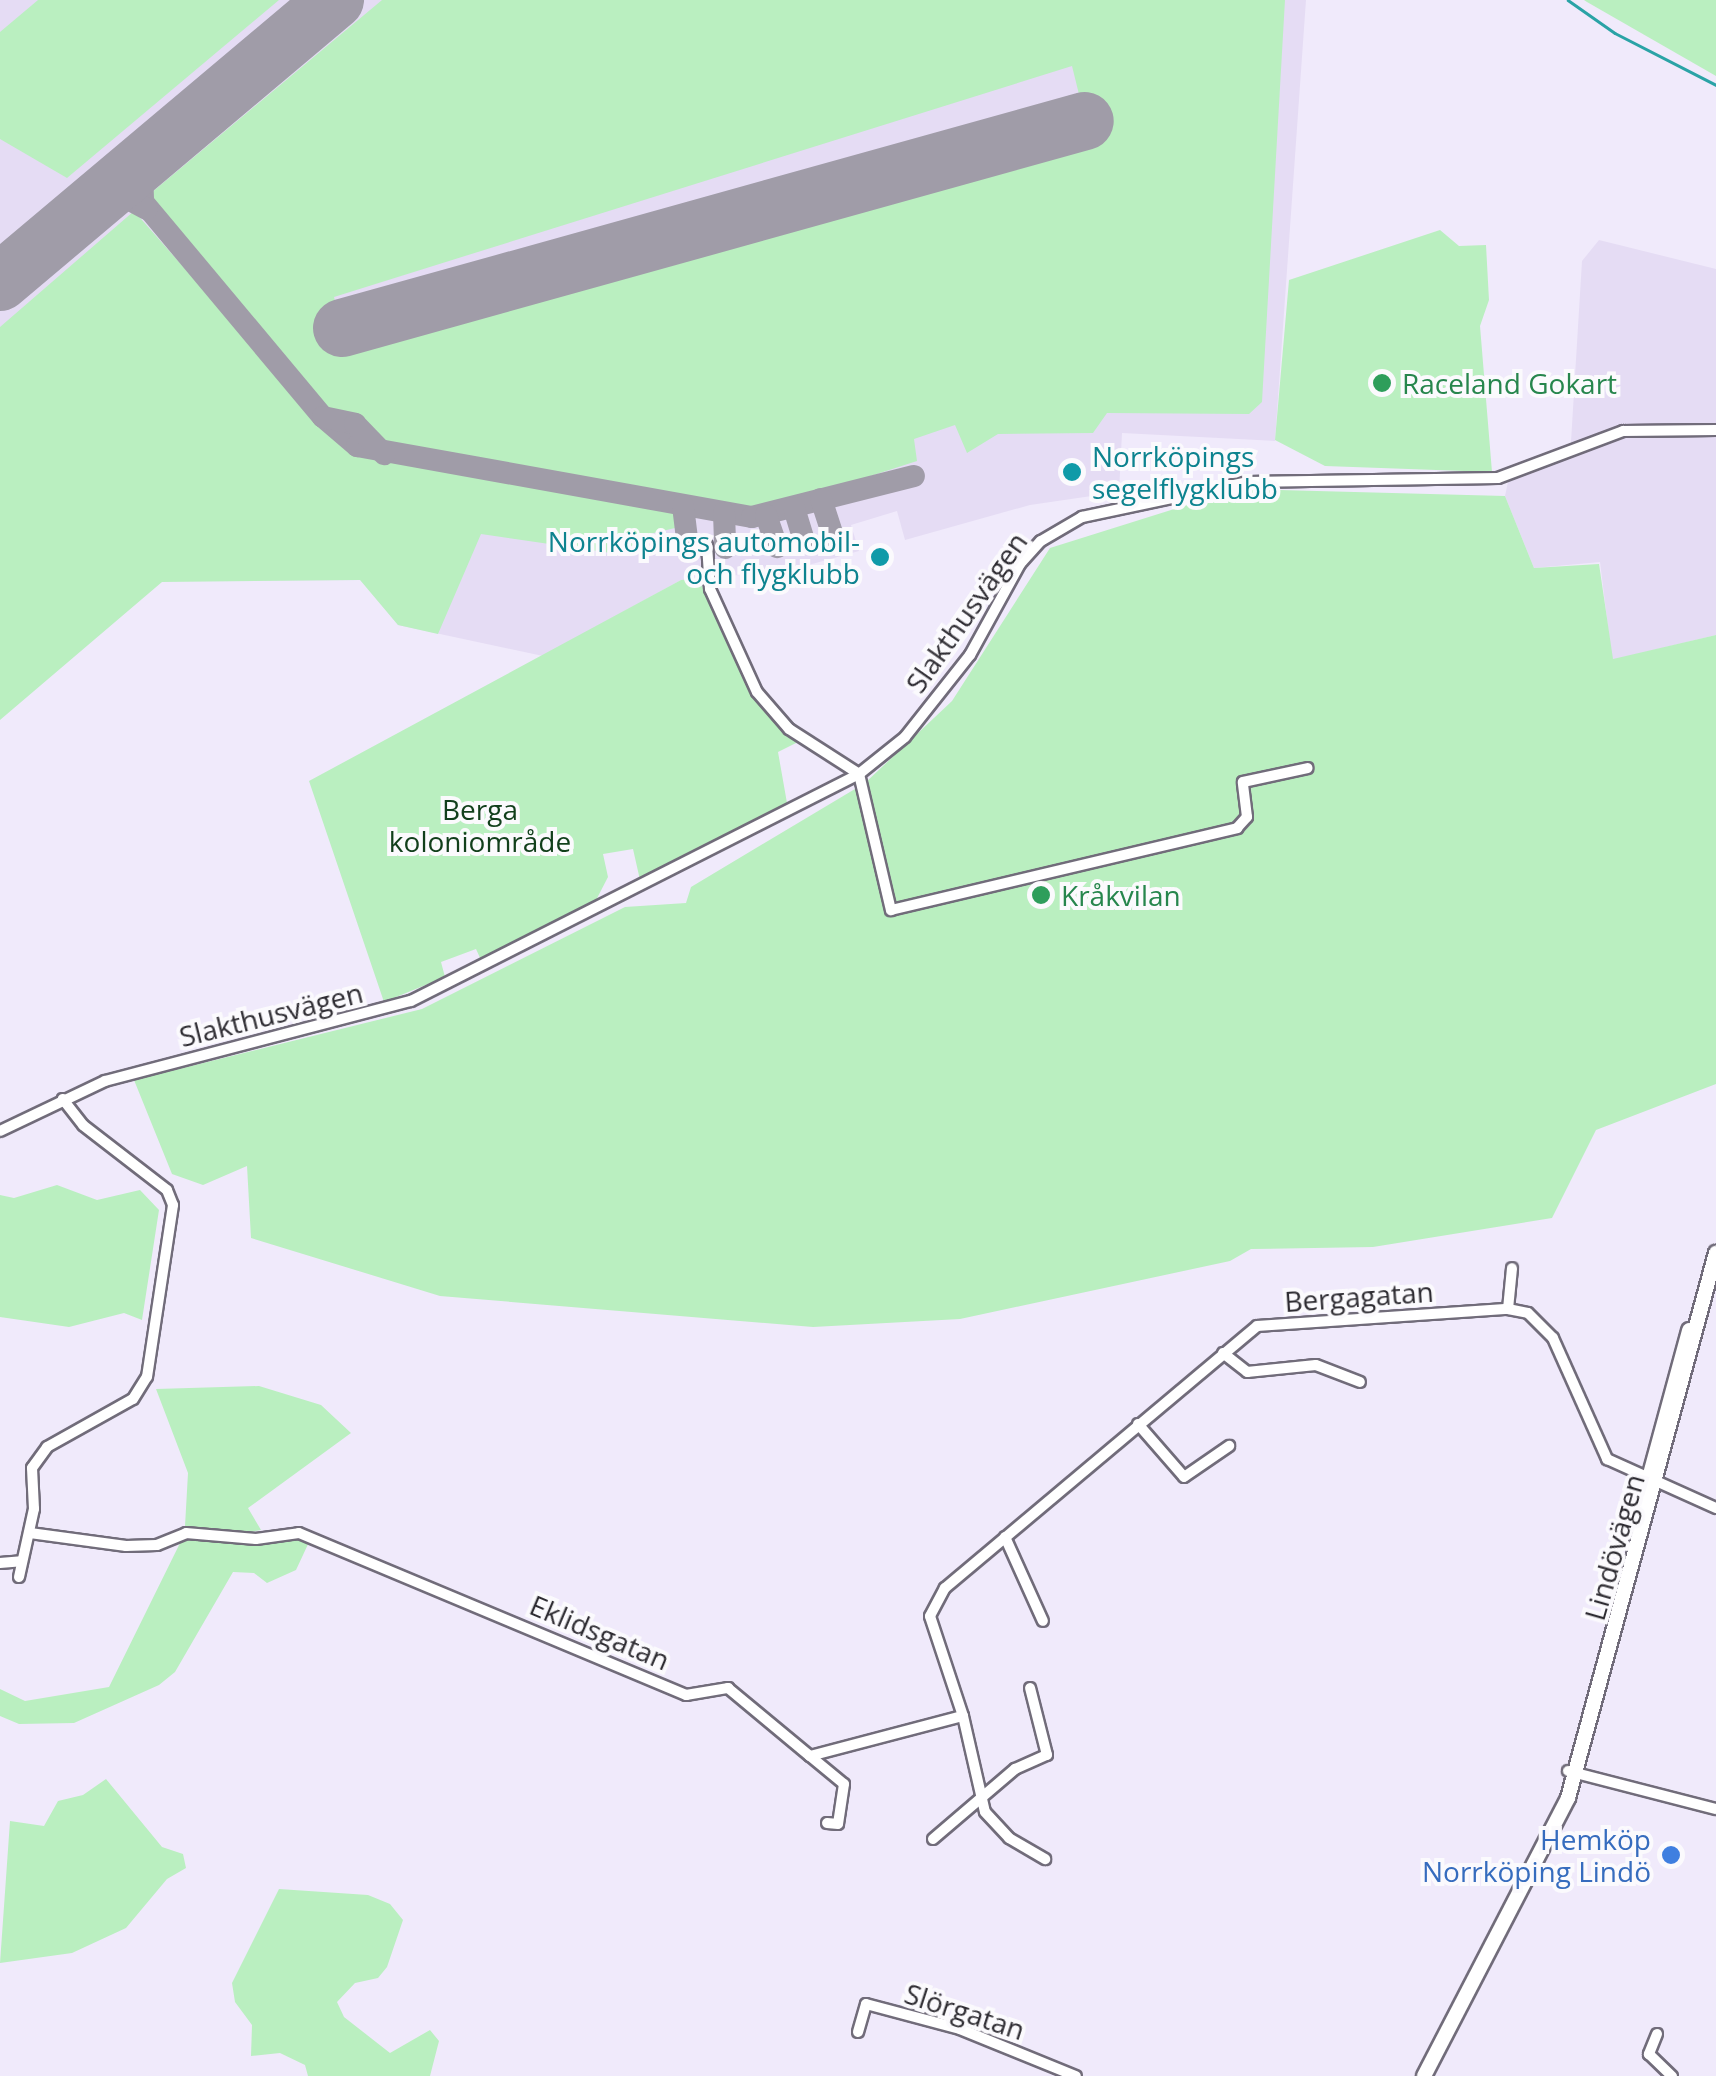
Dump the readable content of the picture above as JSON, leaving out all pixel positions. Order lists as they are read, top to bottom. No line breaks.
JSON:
{"streets":{"main road":["Lindövägen"],"street":["Slakthusvägen","Bergagatan","Eklidsgatan","Slörgatan"]},"parks":["Berga koloniområde"],"places":["Raceland Gokart","Norrköpings segelflygklubb","Norrköpings automobil- och flygklubb","Kråkvilan","Hemköp Norrköping Lindö"]}
